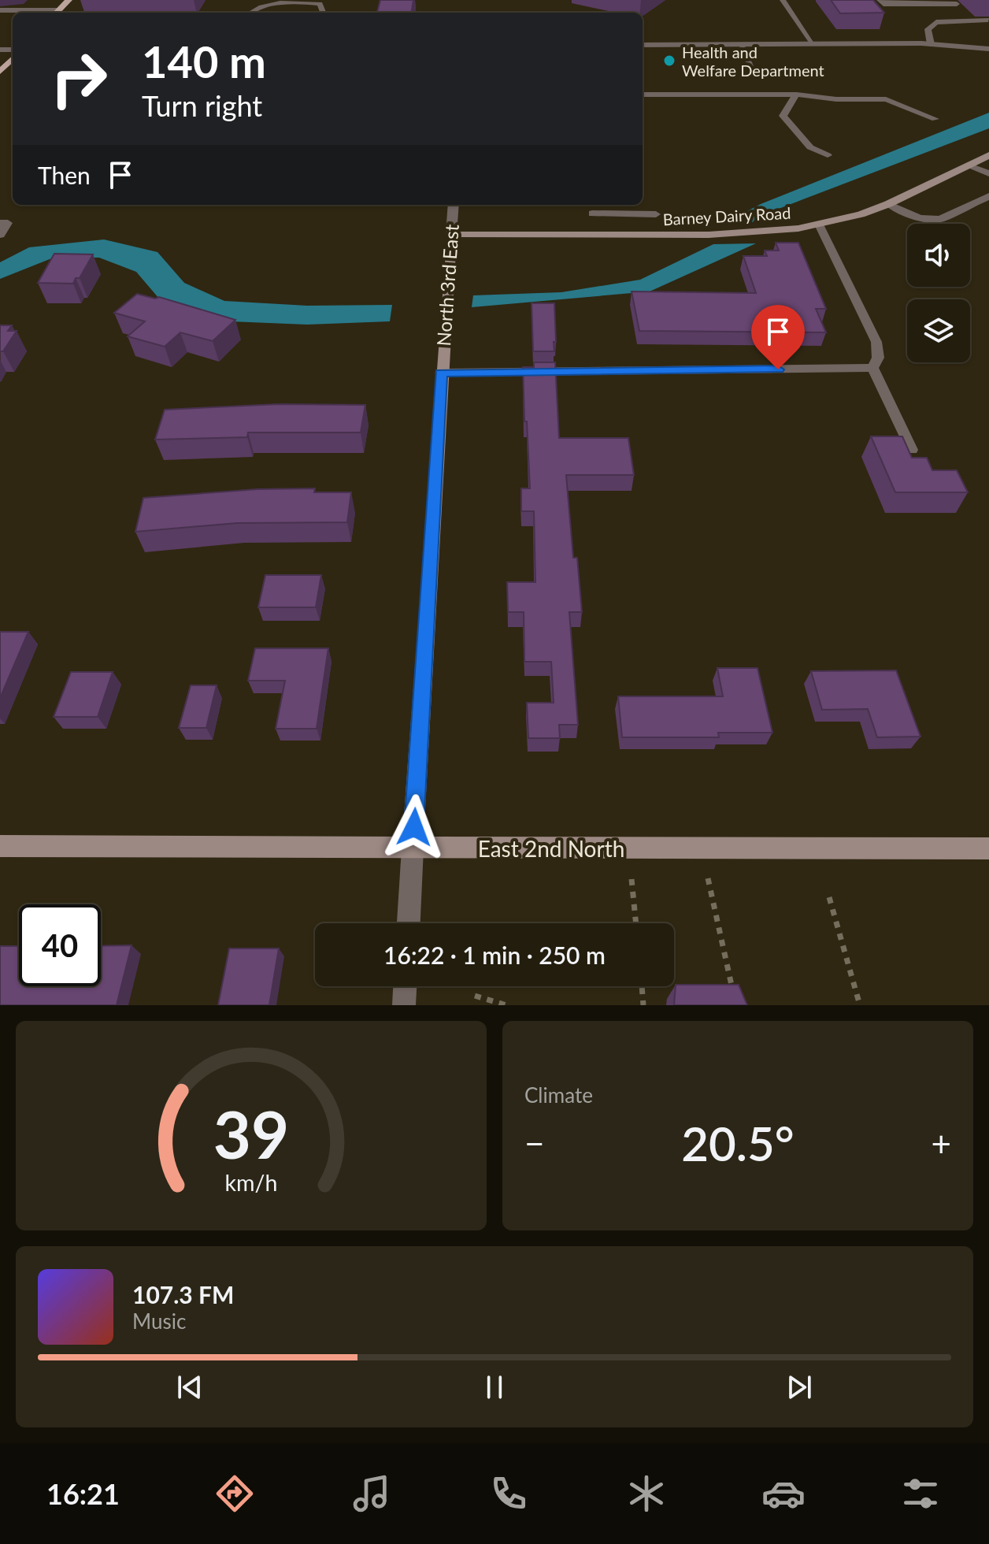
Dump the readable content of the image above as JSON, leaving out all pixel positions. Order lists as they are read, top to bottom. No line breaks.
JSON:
{"streets":{"street":["Barney Dairy Road","North 3rd East","East 2nd North"]},"crossings":[["Barney Dairy Road","North 3rd East"],["North 3rd East","East 2nd North"]],"places":["Health and Welfare Department"],"page":{"turn":["140 m","Turn right"],"then":"Then","limit":"40","trip":"16:22 · 1 min · 250 m","tile":"Climate","heat":["−","20.5°","+"],"song":["107.3 FM","Music"],"tabs":"16:21","gauge":["39","km/h"]}}
